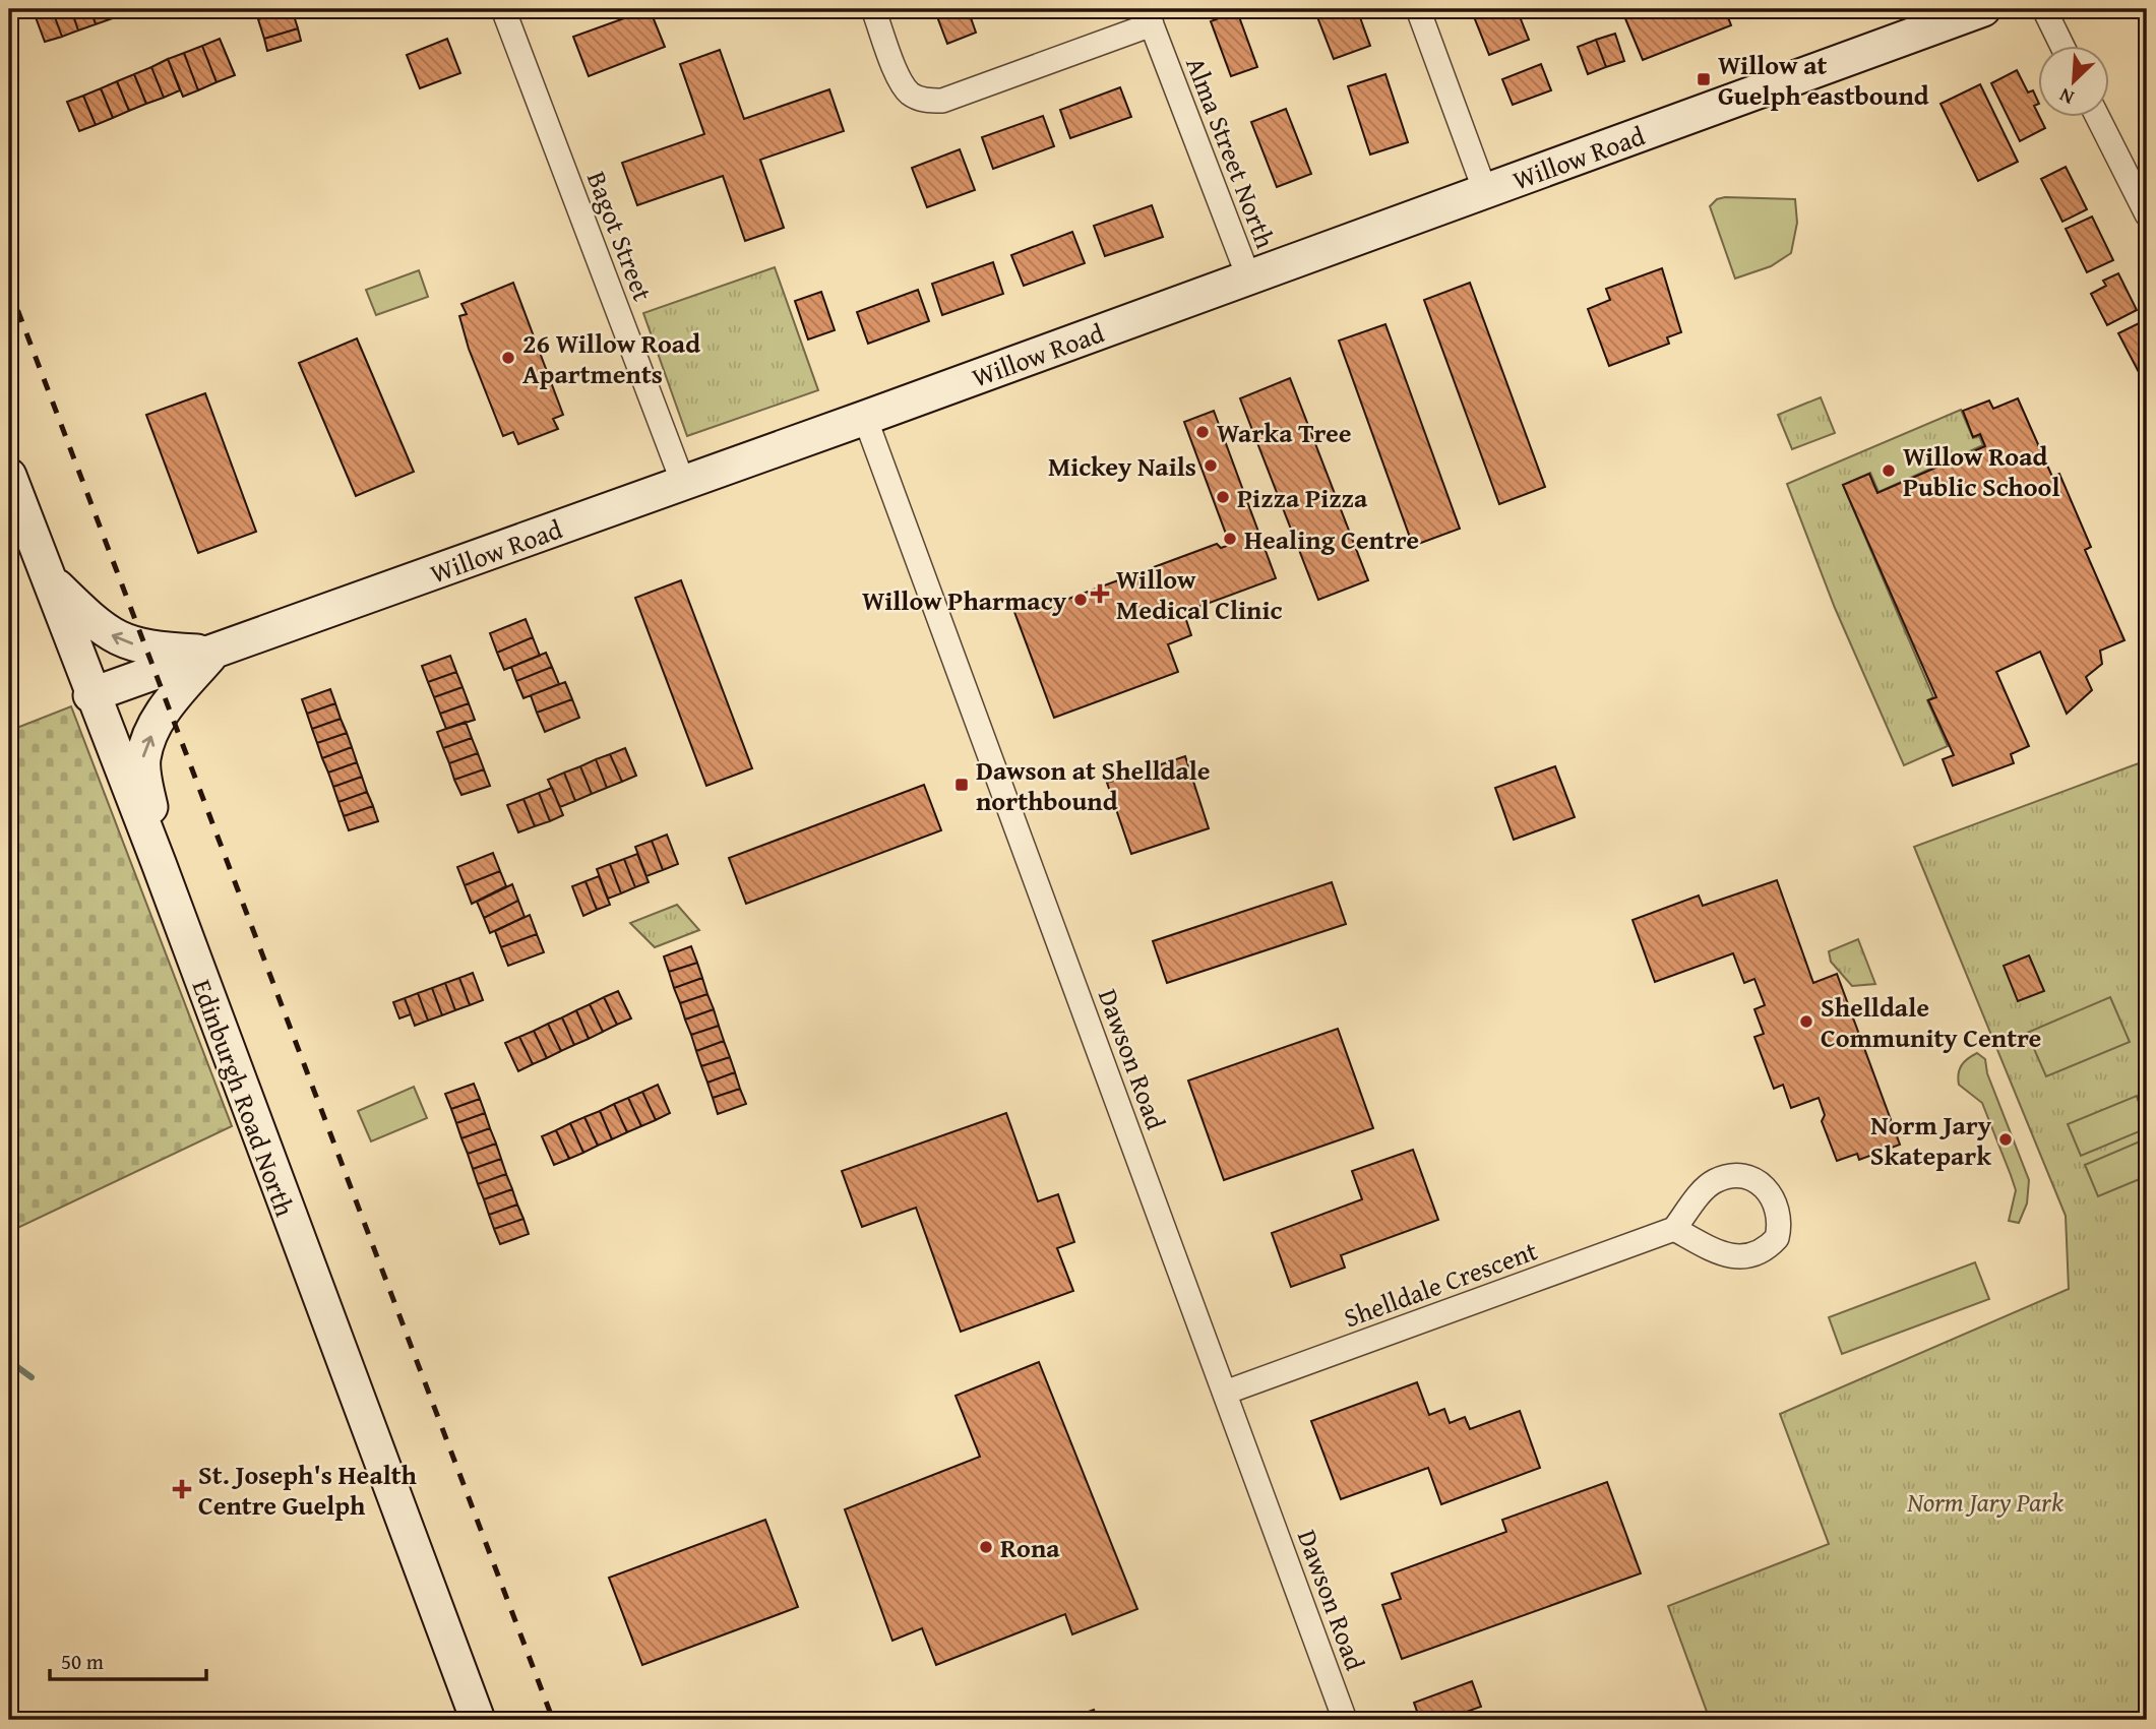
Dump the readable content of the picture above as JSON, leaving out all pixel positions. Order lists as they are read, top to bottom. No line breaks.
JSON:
{"streets":{"main road":["Willow Road","Edinburgh Road North"],"street":["Alma Street North","Bagot Street","Dawson Road","Shelldale Crescent"]},"crossings":[["Alma Street North","Willow Road"],["Willow Road","Bagot Street"],["Willow Road","Dawson Road"],["Willow Road","Edinburgh Road North"],["Dawson Road","Shelldale Crescent"]],"parks":["Norm Jary Park"],"places":{"transit":["Willow at Guelph eastbound","Dawson at Shelldale northbound"],"other":["26 Willow Road Apartments","Warka Tree","Mickey Nails","Willow Road Public School","Pizza Pizza","Healing Centre","Willow Pharmacy","Shelldale Community Centre","Norm Jary Skatepark","Rona"],"health":["Willow Medical Clinic","St. Joseph's Health Centre Guelph"]},"scale_bar":"50 m","north":"bottom left"}
